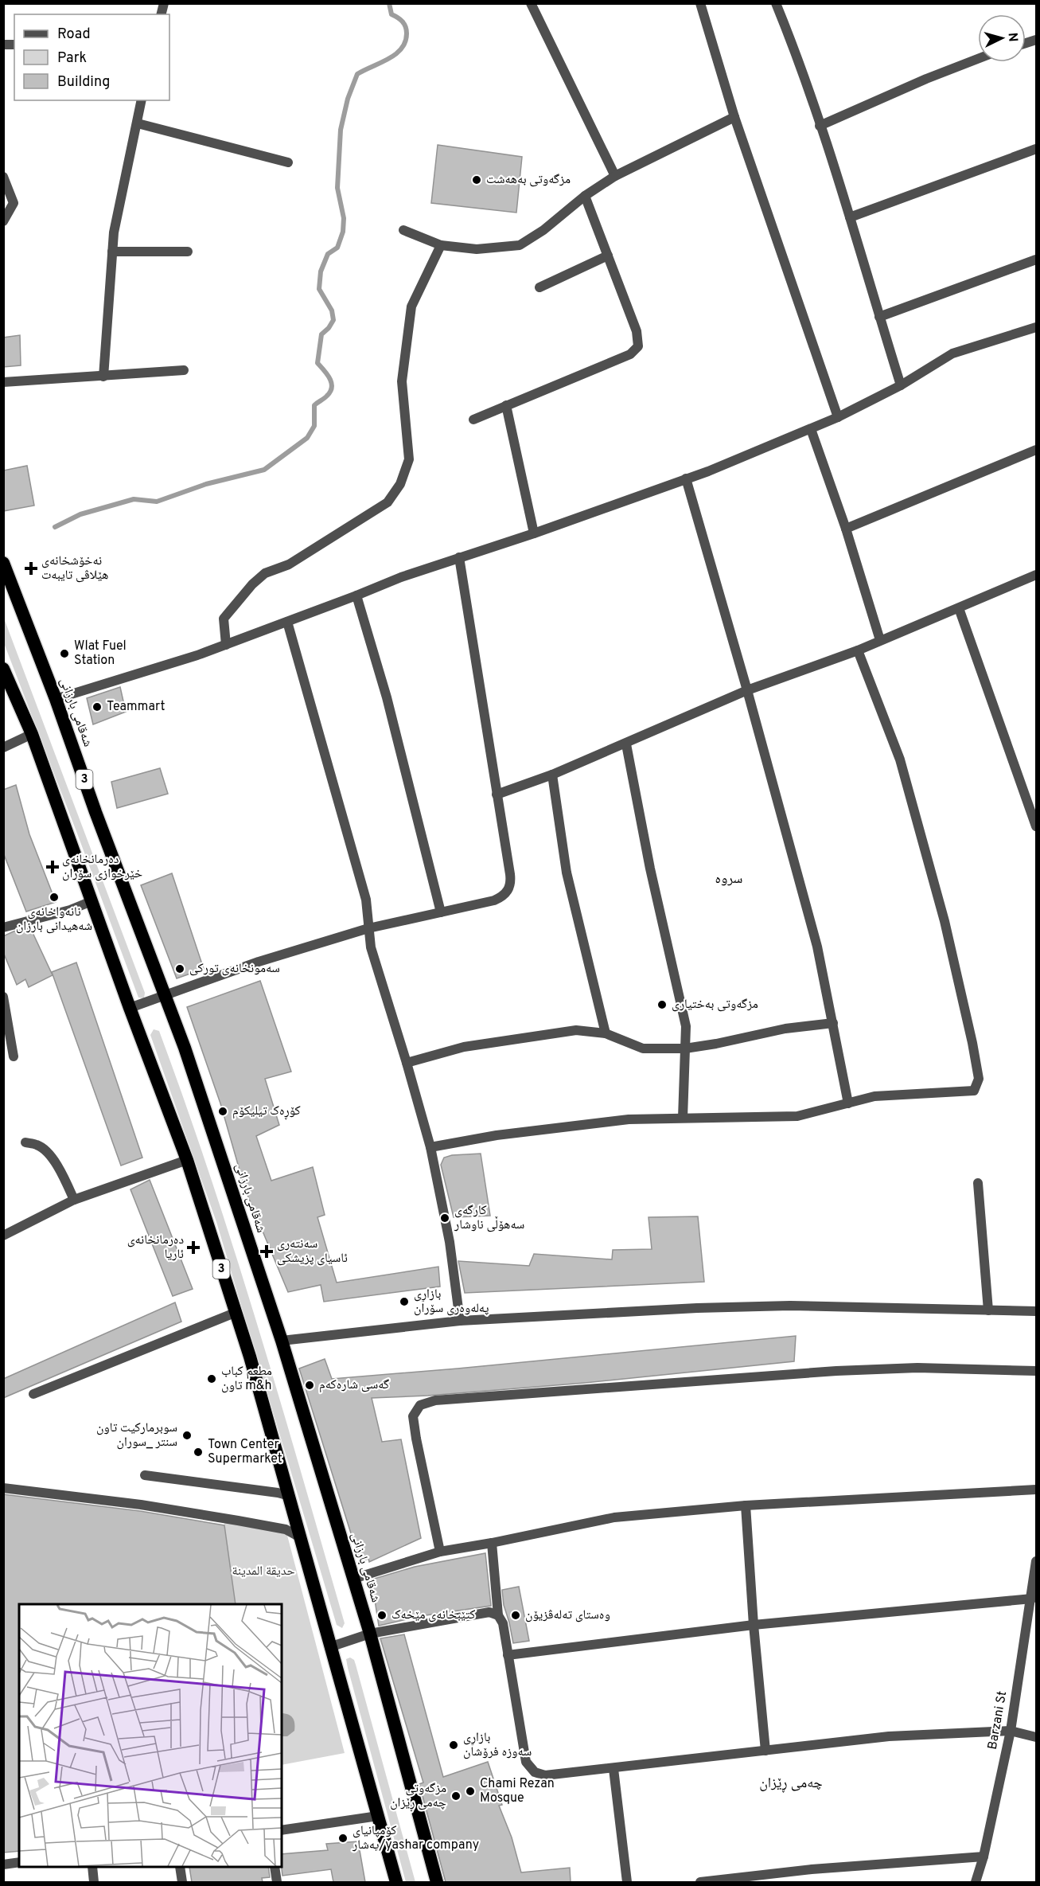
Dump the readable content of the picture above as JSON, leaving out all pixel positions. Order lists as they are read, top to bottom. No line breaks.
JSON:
{"streets":{"highway":["شەقامی بارزانی","3"],"street":["Barzani St"]},"districts":["سروە","چەمی ڕێزان"],"parks":["حديقة المدينة"],"places":{"other":["مزگەوتی بەهەشت","Wlat Fuel Station","Teammart","نانەواخانەی شەهیدانی بارزان","سەمونخانەی تورکی","مزگەوتی بەختیاری","کۆڕەک تیلیکۆم","کارگەی سەهۆڵی ناوشار","بازاڕی پەلەوەری سۆران","مطعم كباب تاون m&h","گەسی شارەکەم","سوبرماركيت تاون سنتر _سوران","Town Center Supermarket","کتێبخانەی مێخەک","وەستای تەلەڤزیۆن","بازاڕی سەوزە فرۆشان","Chami Rezan Mosque","مزگەوتی چەمی ڕێزان","کۆمپانیای یەشار/yashar company"],"health":["نەخۆشخانەی هێلاڤی تایبەت","دەرمانخانەی خێرخوازی سۆران","دەرمانخانەی ئاریا","سەنتەری ئاسیای پزیشکی"]},"legend":["Road","Park","Building"],"north":"right"}
